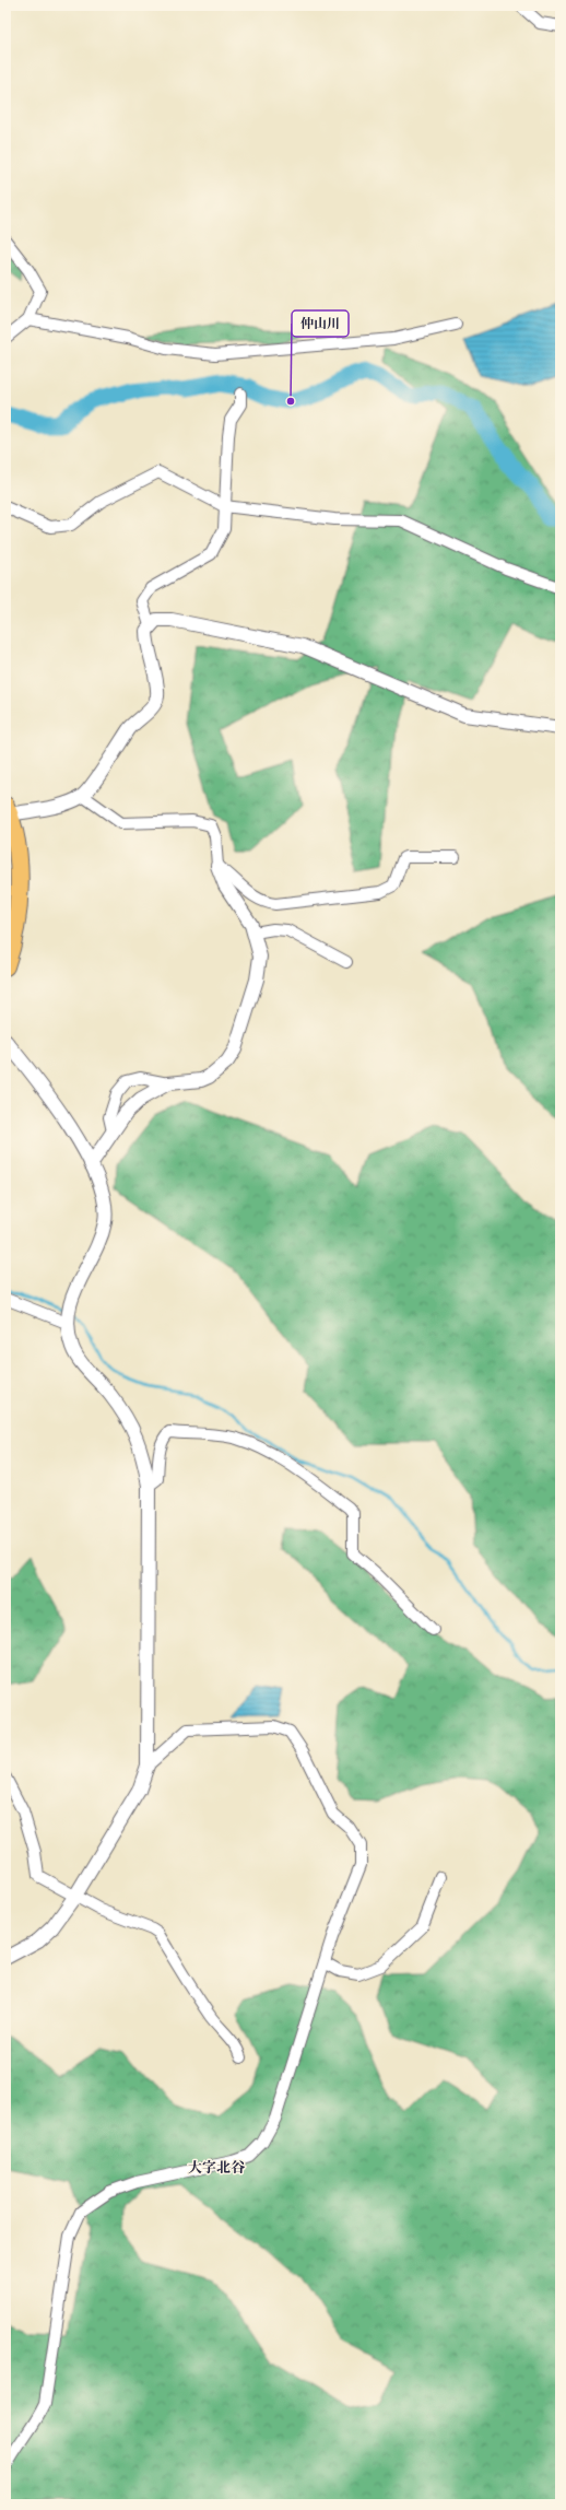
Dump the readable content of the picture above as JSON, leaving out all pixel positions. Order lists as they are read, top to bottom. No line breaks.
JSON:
{"districts":["大字北谷"],"places":["仲山川"]}
